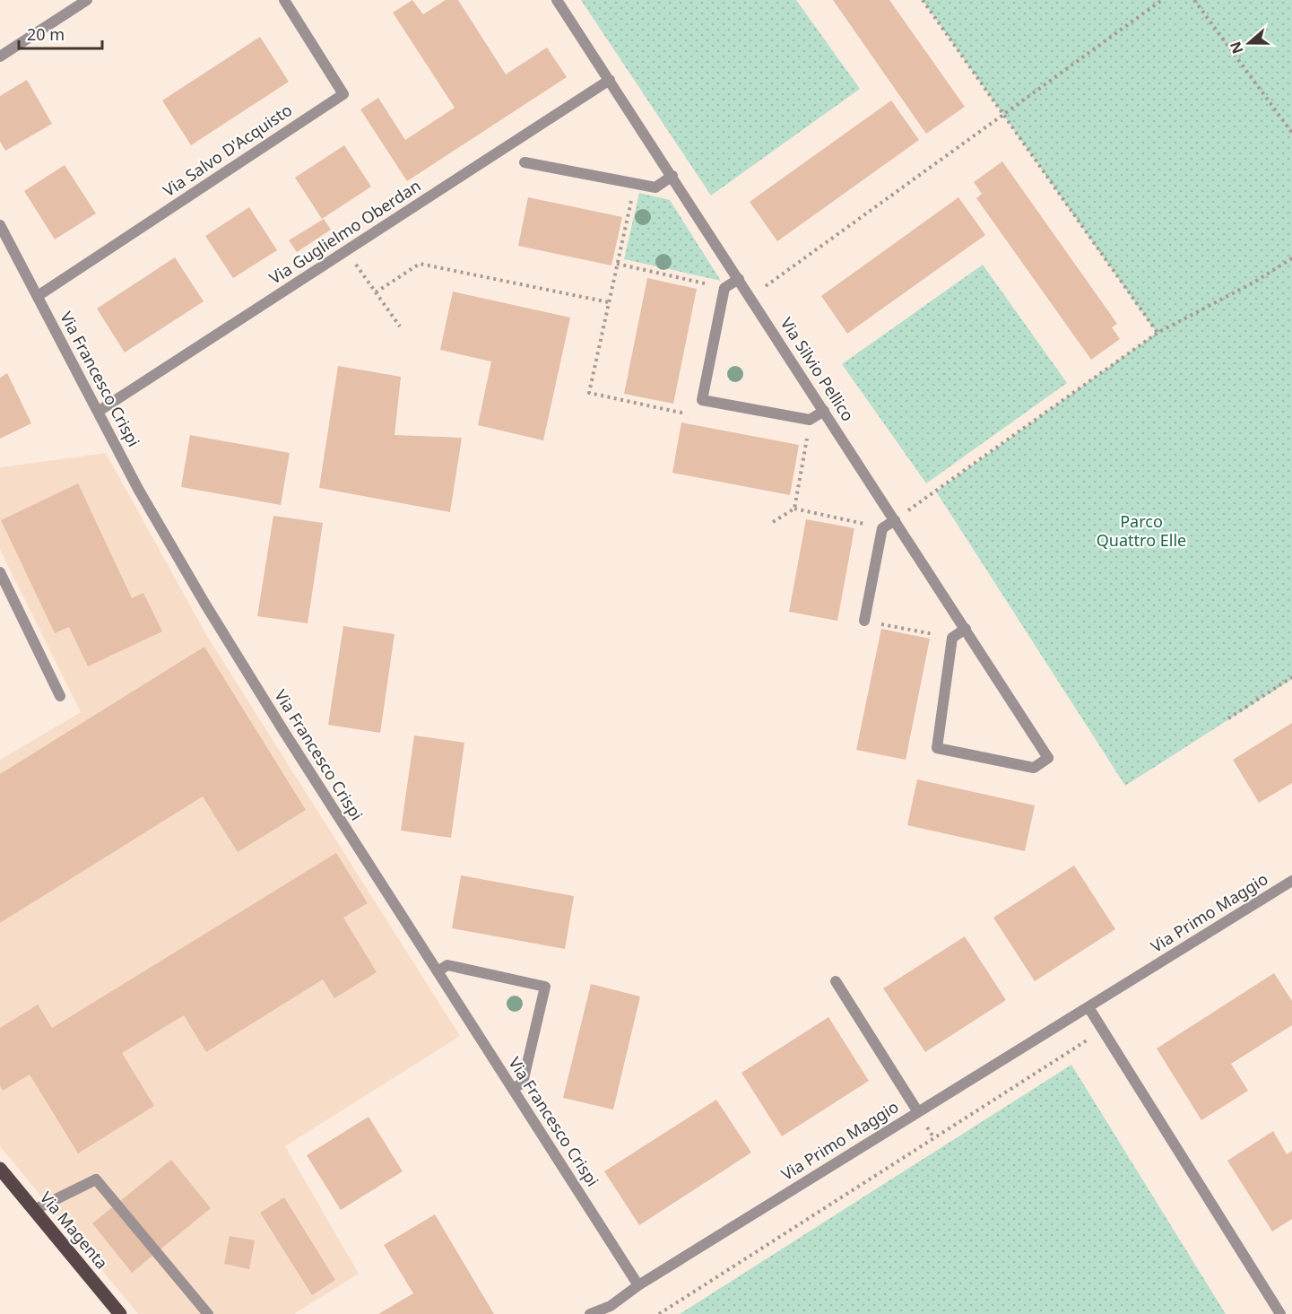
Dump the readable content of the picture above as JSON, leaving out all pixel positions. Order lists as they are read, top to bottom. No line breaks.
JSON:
{"streets":{"main road":["Via Magenta"],"street":["Via Salvo D'Acquisto","Via Guglielmo Oberdan","Via Silvio Pellico","Via Francesco Crispi","Via Primo Maggio"]},"crossings":[["Via Salvo D'Acquisto","Via Francesco Crispi"],["Via Guglielmo Oberdan","Via Silvio Pellico"],["Via Guglielmo Oberdan","Via Francesco Crispi"],["Via Francesco Crispi","Via Primo Maggio"]],"parks":["Parco Quattro Elle"],"scale_bar":"20 m","north":"left"}
